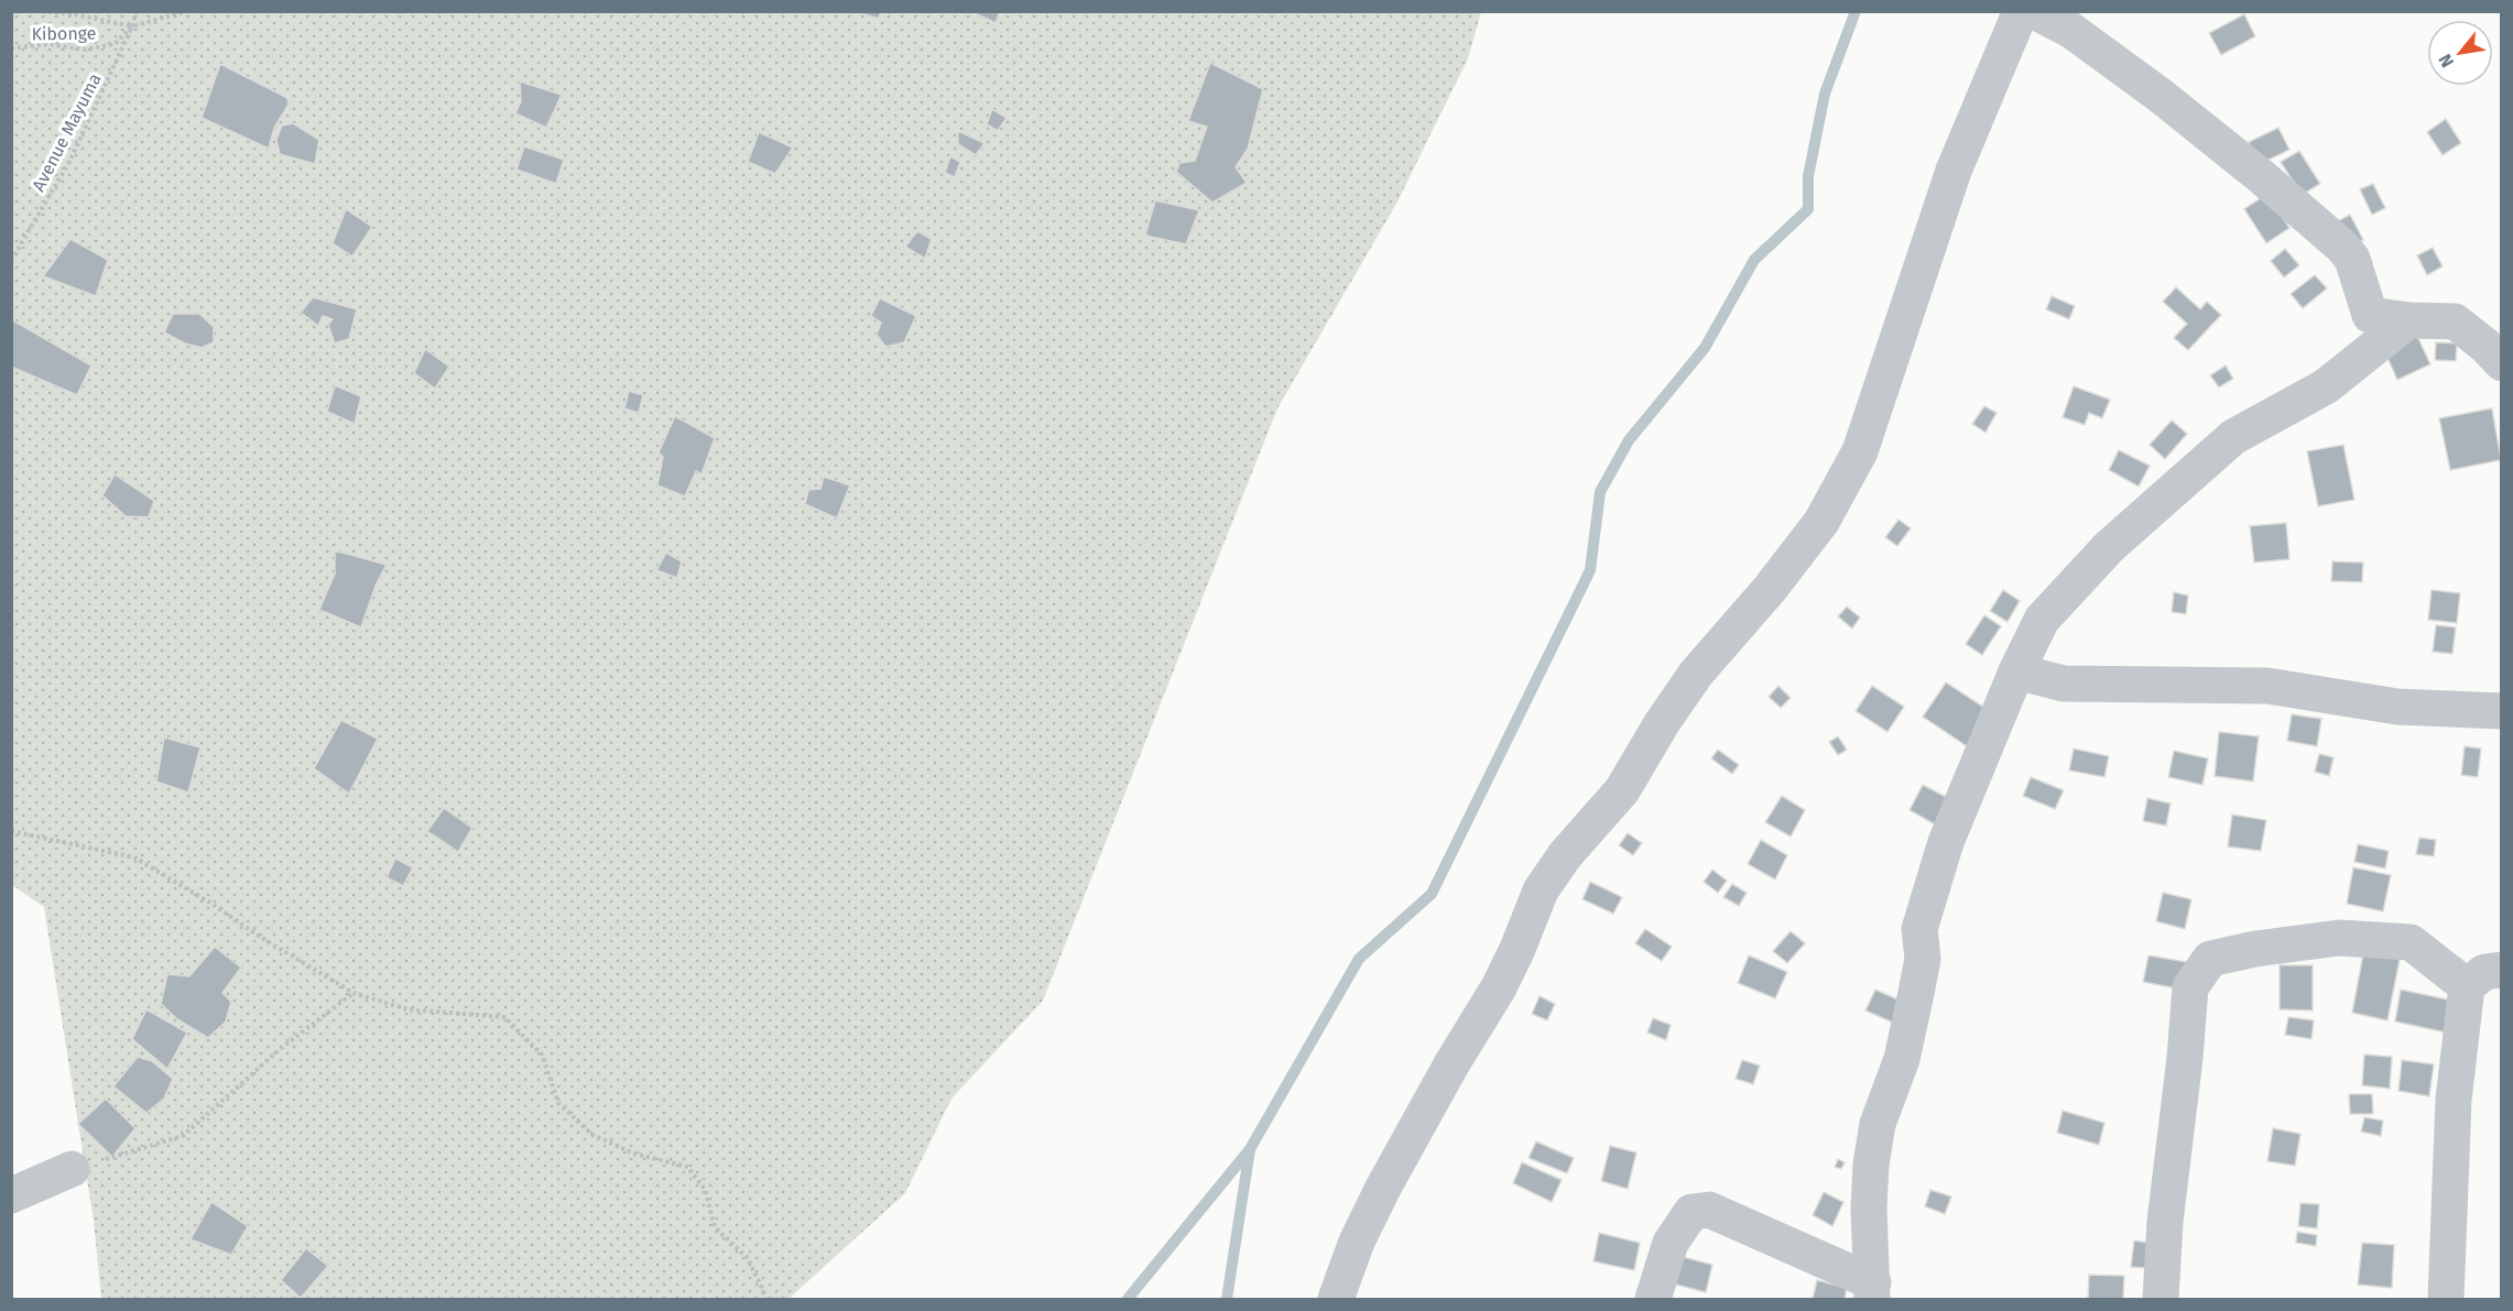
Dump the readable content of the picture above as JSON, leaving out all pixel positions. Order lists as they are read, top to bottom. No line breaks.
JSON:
{"streets":{"path":["Kibonge","Avenue Mayuma"]},"crossings":[["Kibonge","Avenue Mayuma"]],"north":"bottom left"}
